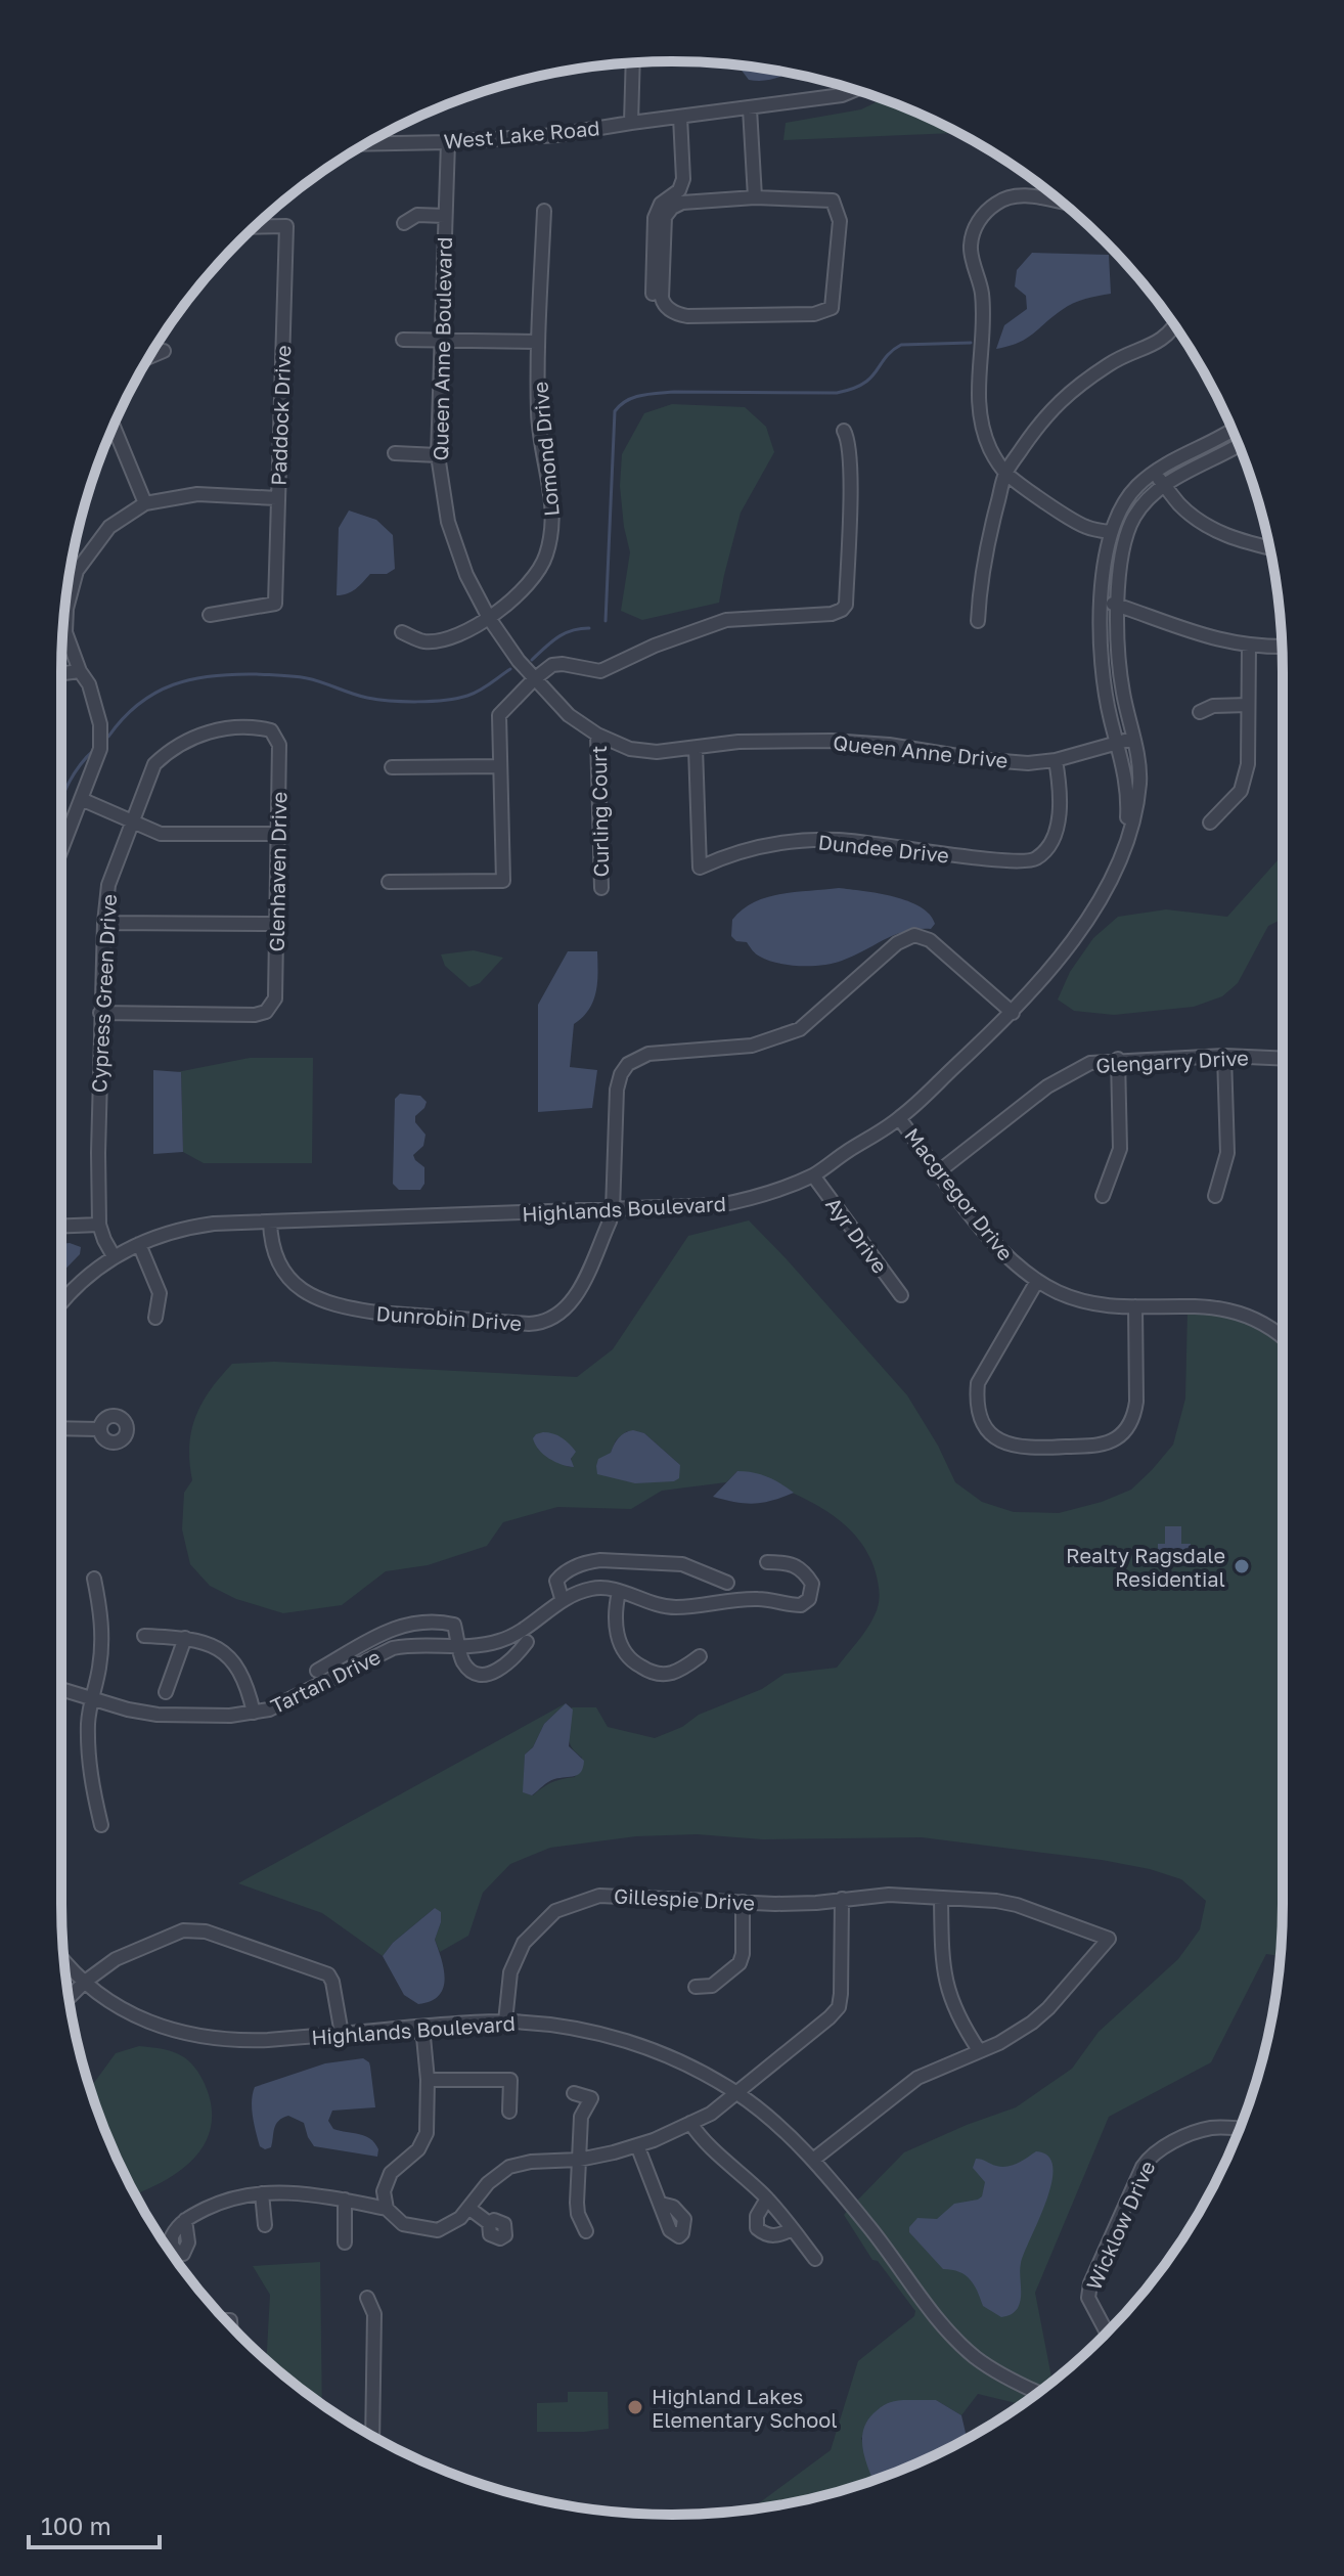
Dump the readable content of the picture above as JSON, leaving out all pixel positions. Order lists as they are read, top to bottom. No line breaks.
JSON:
{"streets":{"street":["West Lake Road","Queen Anne Boulevard","Paddock Drive","Lomond Drive","Queen Anne Drive","Curling Court","Dundee Drive","Glenhaven Drive","Cypress Green Drive","Glengarry Drive","Macgregor Drive","Highlands Boulevard","Ayr Drive","Dunrobin Drive","Tartan Drive","Gillespie Drive","Wicklow Drive"]},"crossings":[["West Lake Road","Queen Anne Boulevard"],["Queen Anne Boulevard","Lomond Drive"],["Queen Anne Boulevard","Queen Anne Drive"],["Queen Anne Drive","Curling Court"],["Queen Anne Drive","Dundee Drive"],["Queen Anne Drive","Highlands Boulevard"],["Glenhaven Drive","Cypress Green Drive"],["Cypress Green Drive","Highlands Boulevard"],["Glengarry Drive","Macgregor Drive"],["Macgregor Drive","Highlands Boulevard"],["Highlands Boulevard","Ayr Drive"],["Highlands Boulevard","Dunrobin Drive"],["Highlands Boulevard","Gillespie Drive"]],"places":["Realty Ragsdale Residential","Highland Lakes Elementary School"],"scale_bar":"100 m"}
